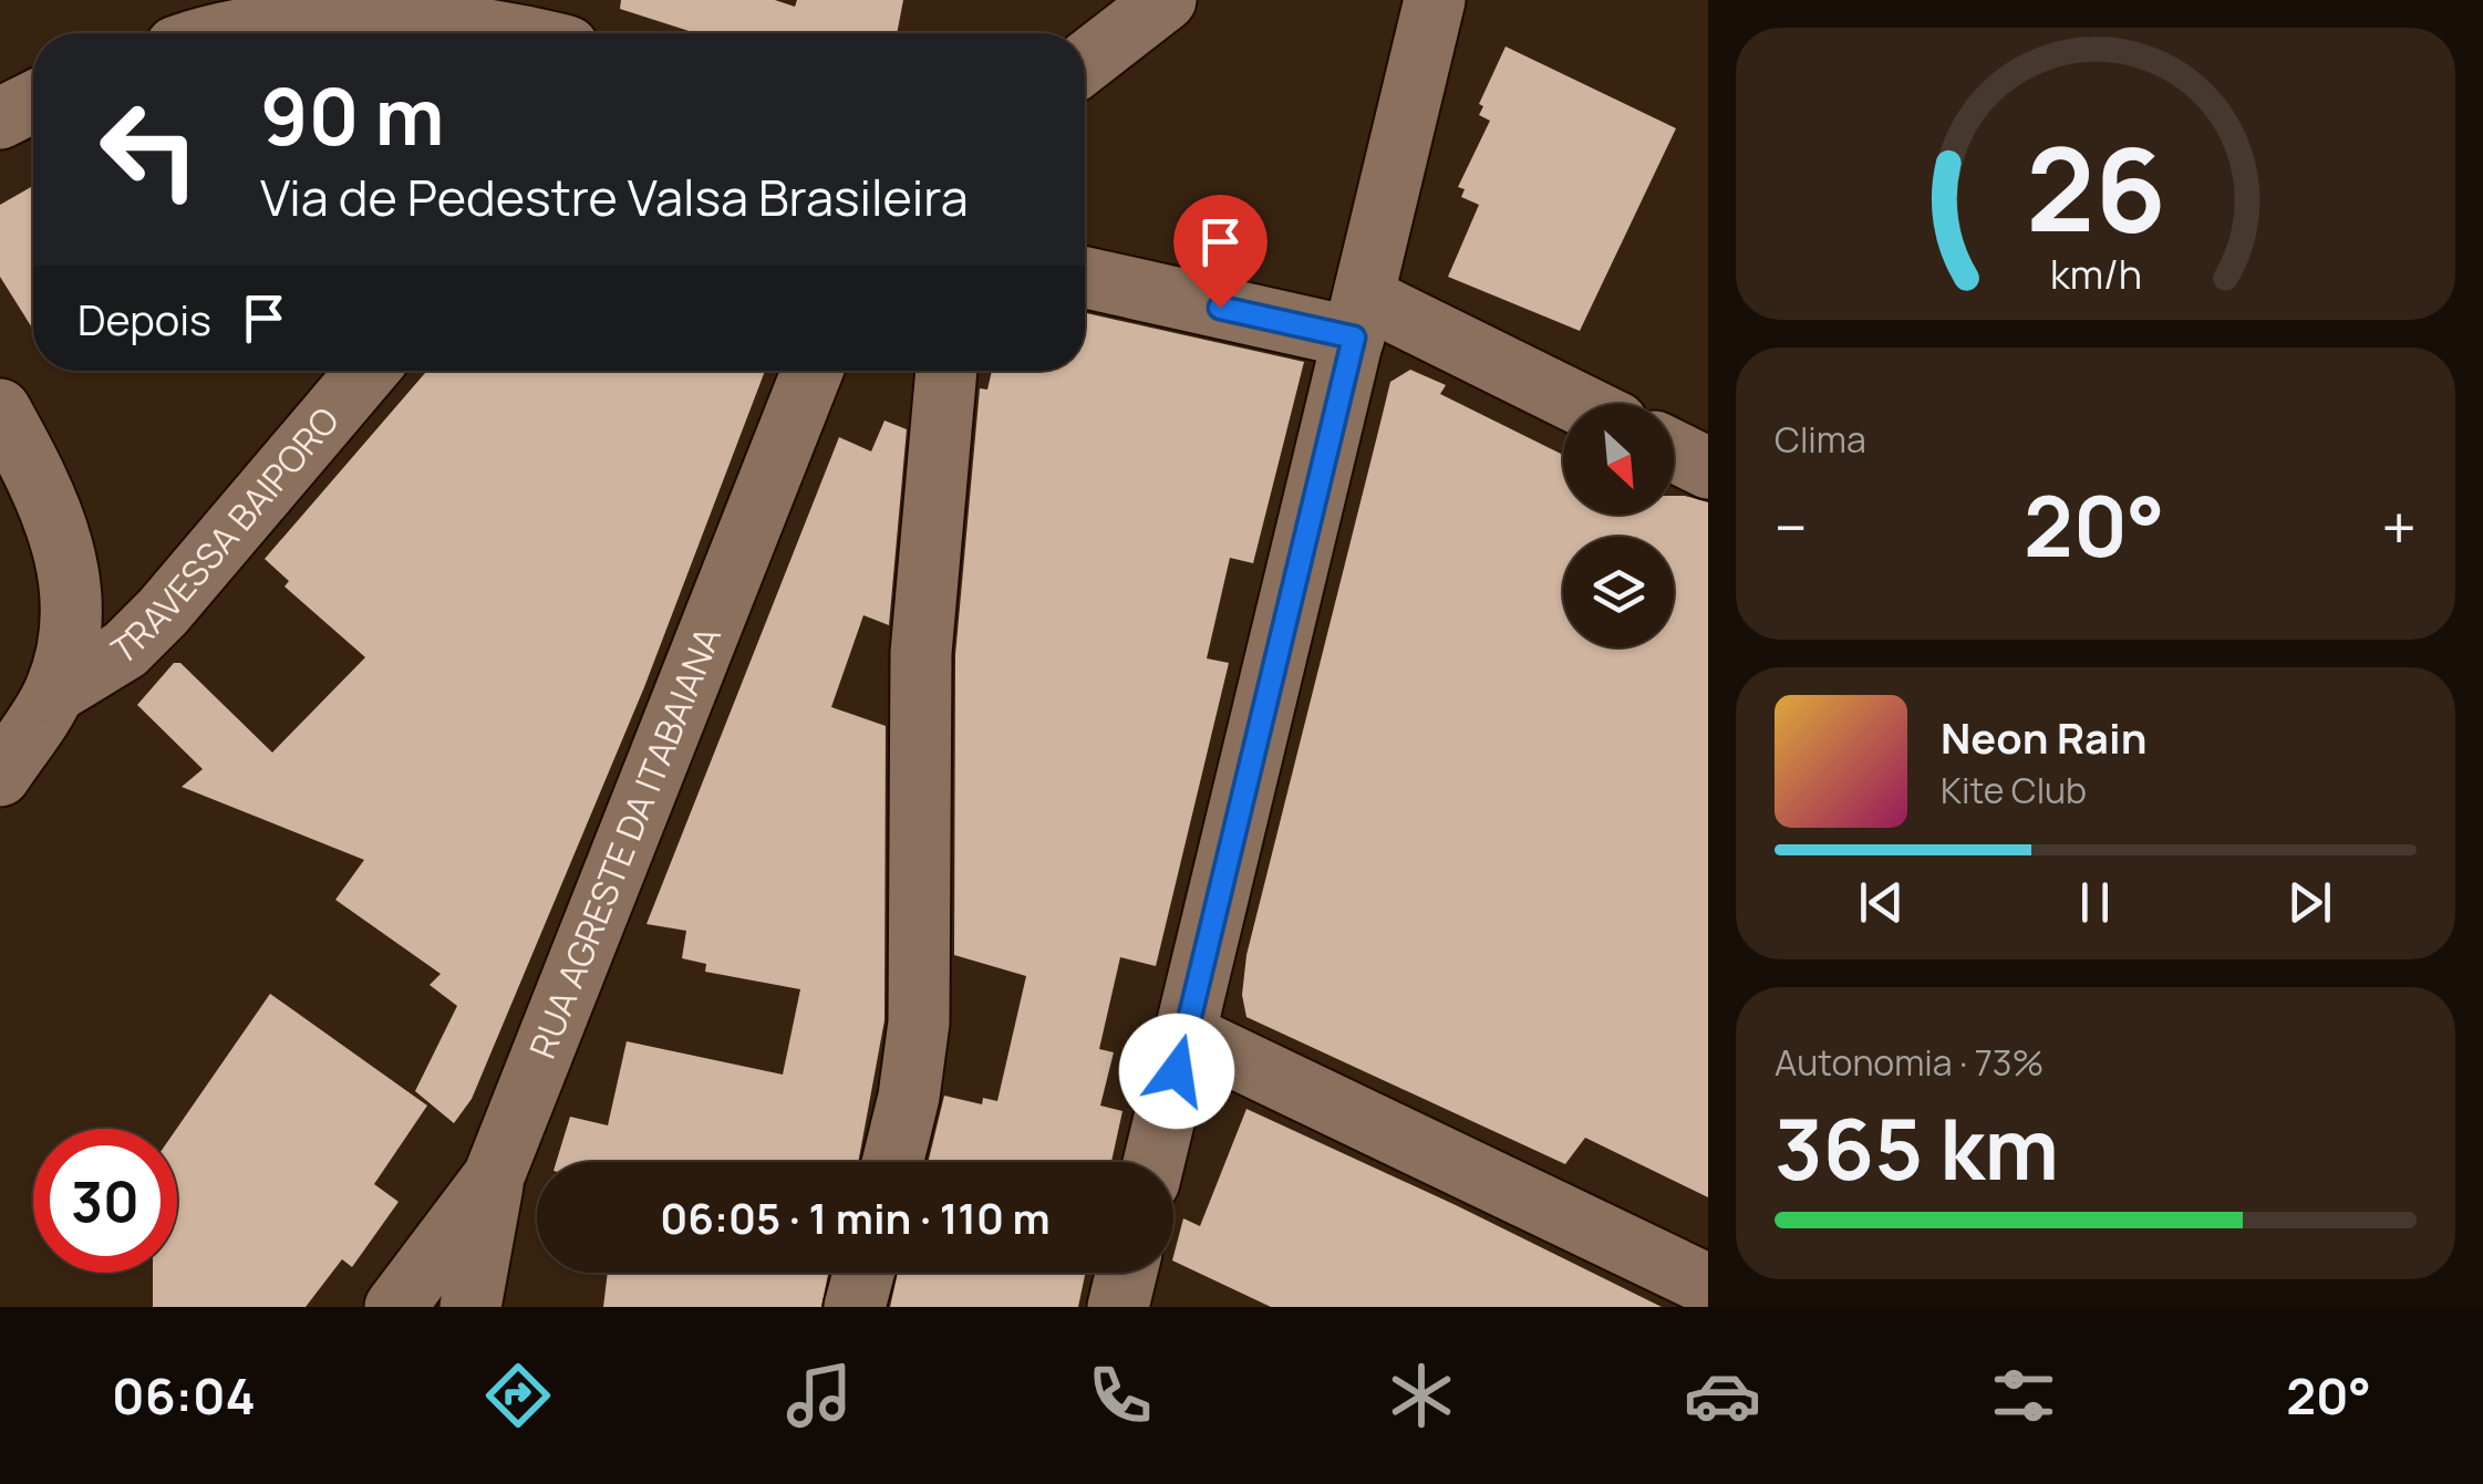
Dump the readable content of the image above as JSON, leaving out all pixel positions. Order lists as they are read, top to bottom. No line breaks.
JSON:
{"streets":{"street":["TRAVESSA BAIPORO","RUA AGRESTE DA ITABAIANA"]},"north":"bottom right","page":{"turn":["90 m","Via de Pedestre Valsa Brasileira"],"then":"Depois","tile":["Clima",["Autonomia · 73%","365 km"]],"heat":["−","20°","+"],"song":["Neon Rain","Kite Club"],"limit":"30","trip":"06:05 · 1 min · 110 m","tabs":["06:04","20°"],"gauge":["26","km/h"]}}
